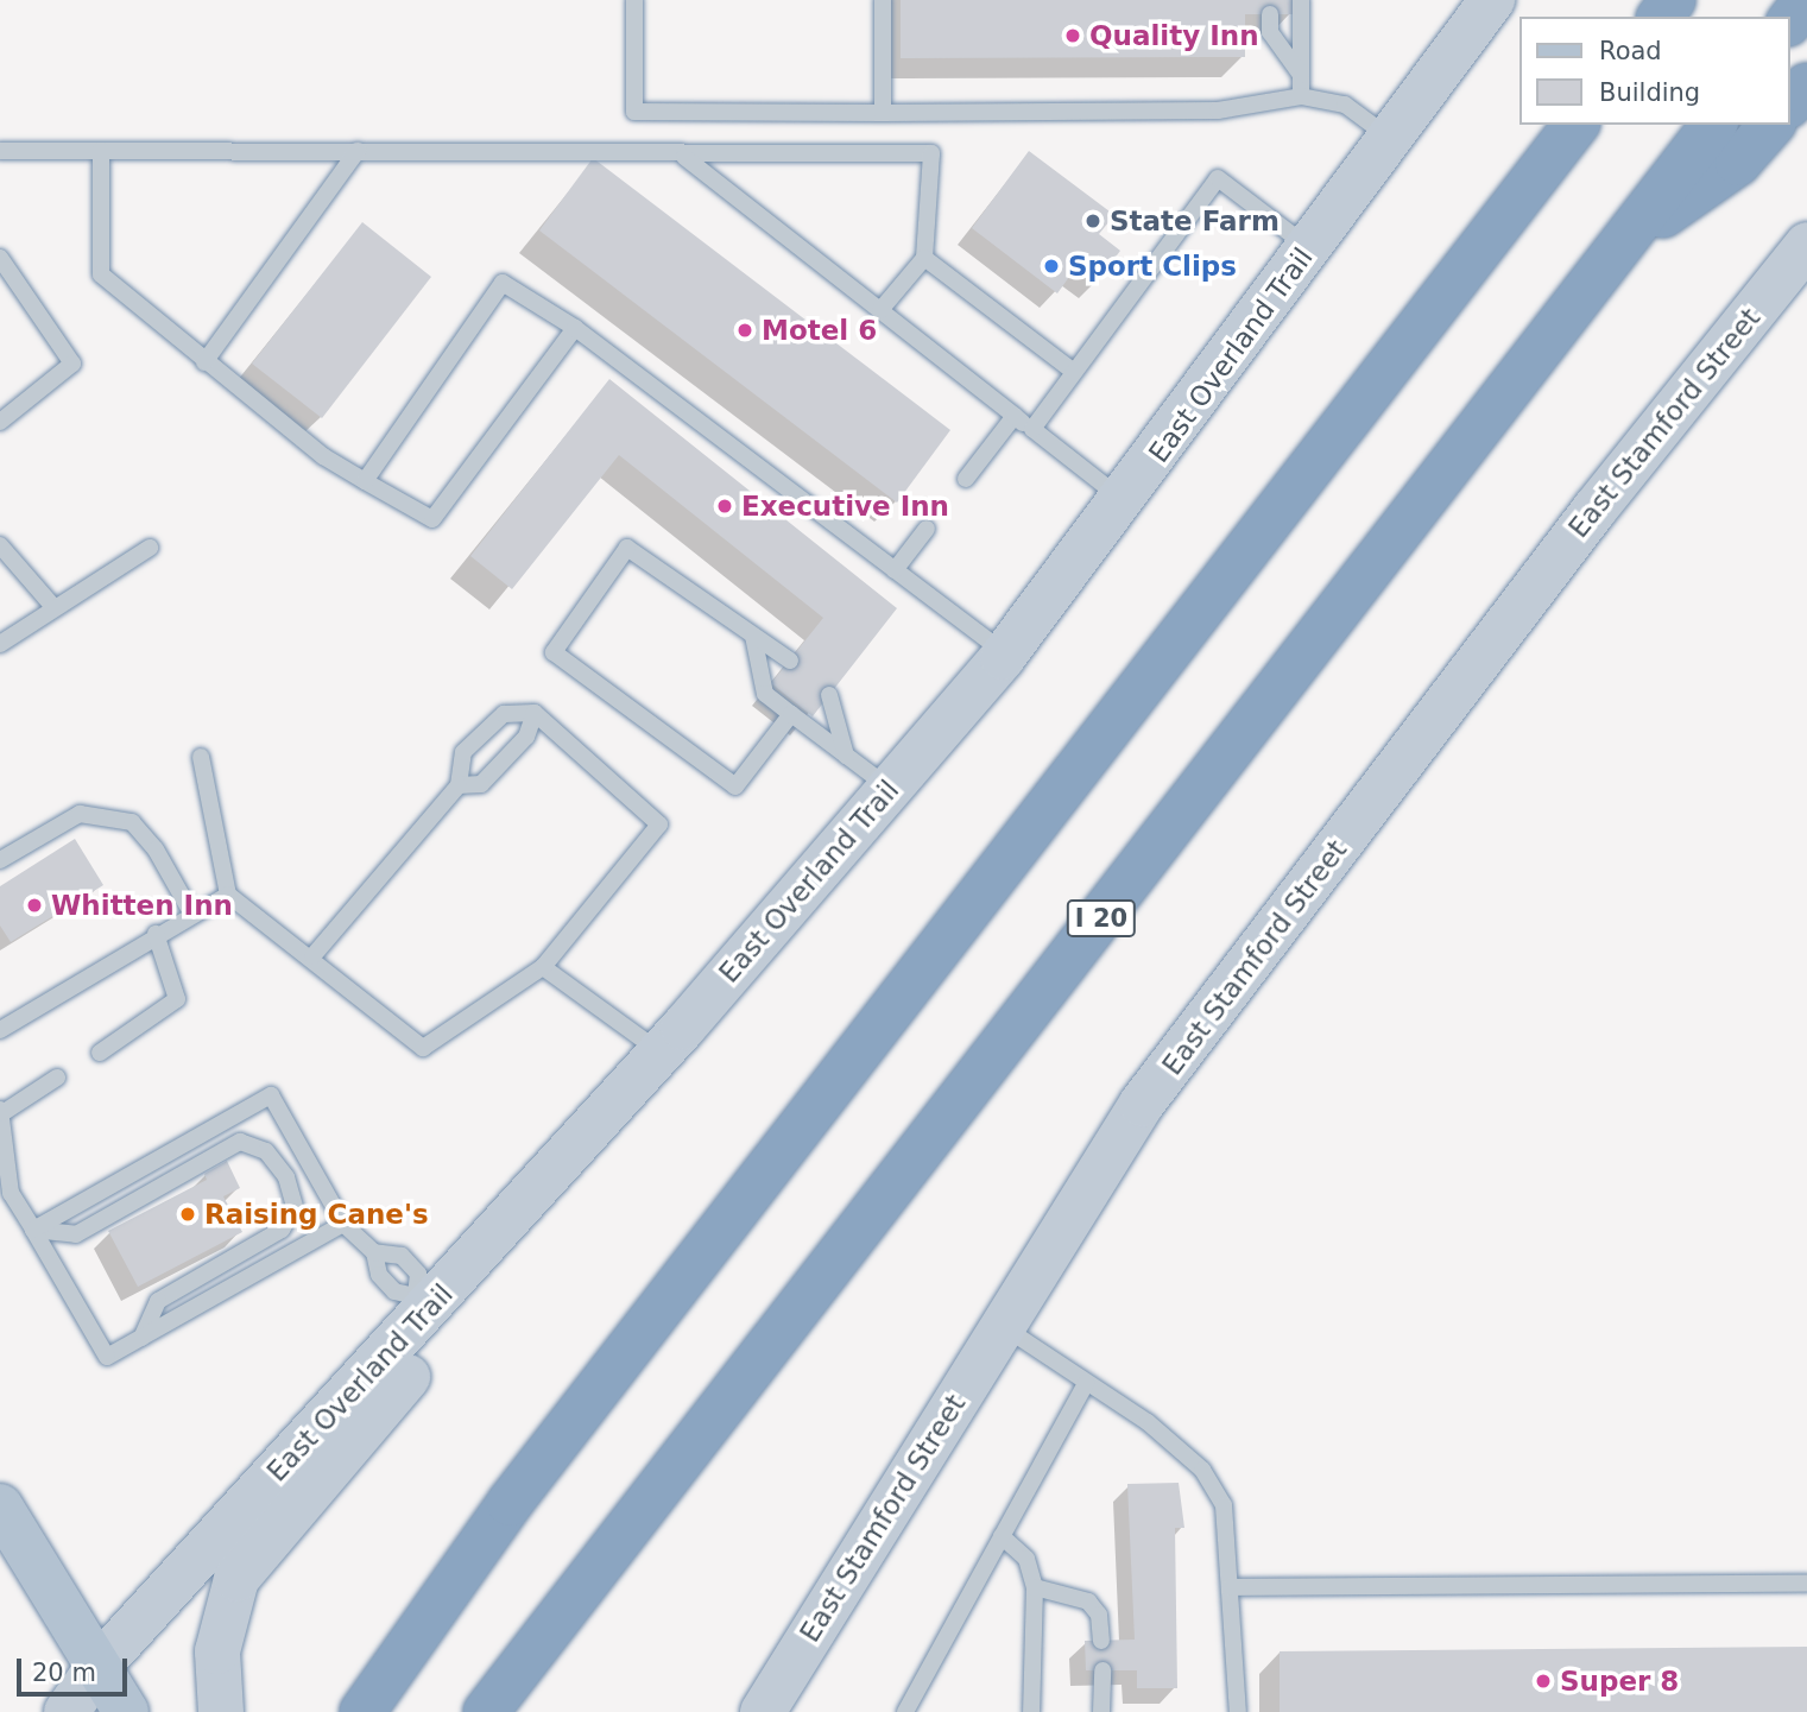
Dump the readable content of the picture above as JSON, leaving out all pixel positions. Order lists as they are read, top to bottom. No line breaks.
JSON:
{"streets":{"highway":["I 20"],"main road":["East Overland Trail","East Stamford Street"]},"places":["Quality Inn","State Farm","Sport Clips","Motel 6","Executive Inn","Whitten Inn","Raising Cane's","Super 8"],"legend":["Road","Building"],"scale_bar":"20 m"}
